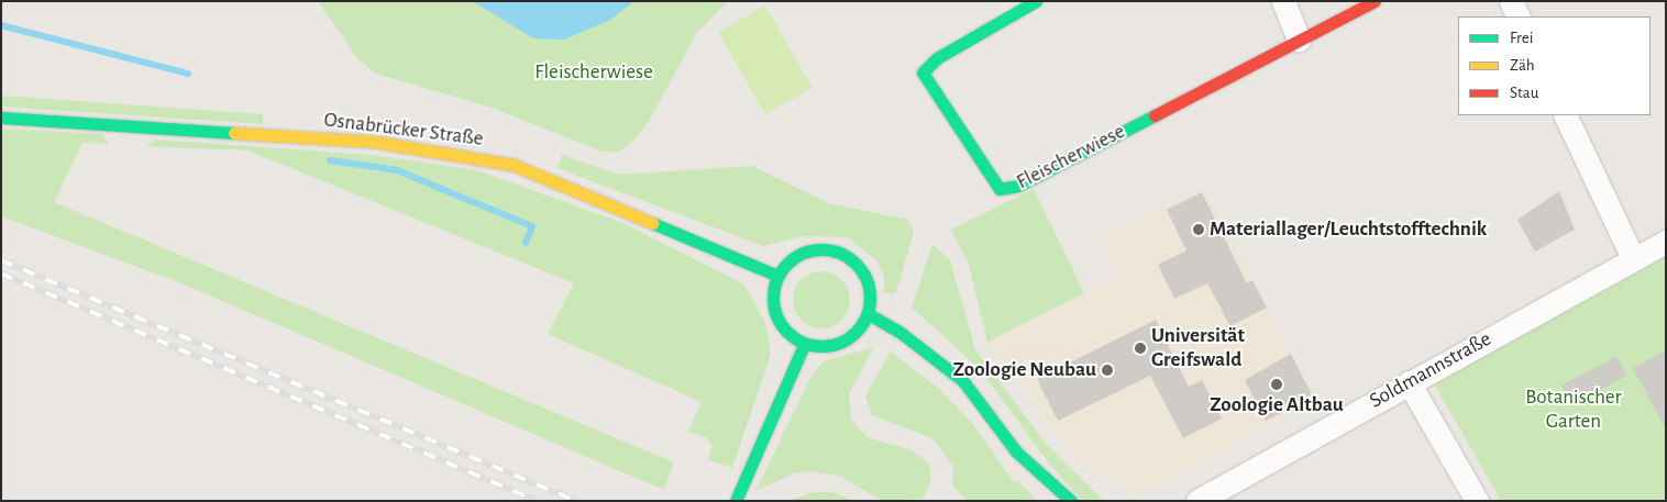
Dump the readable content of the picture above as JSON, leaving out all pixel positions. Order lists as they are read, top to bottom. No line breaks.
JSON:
{"streets":{"main road":["Osnabrücker Straße","Fleischerwiese"],"street":["Soldmannstraße"]},"parks":["Fleischerwiese","Botanischer Garten"],"places":["Materiallager/Leuchtstofftechnik","Universität Greifswald","Zoologie Neubau","Zoologie Altbau"],"legend":["Frei","Zäh","Stau"]}
